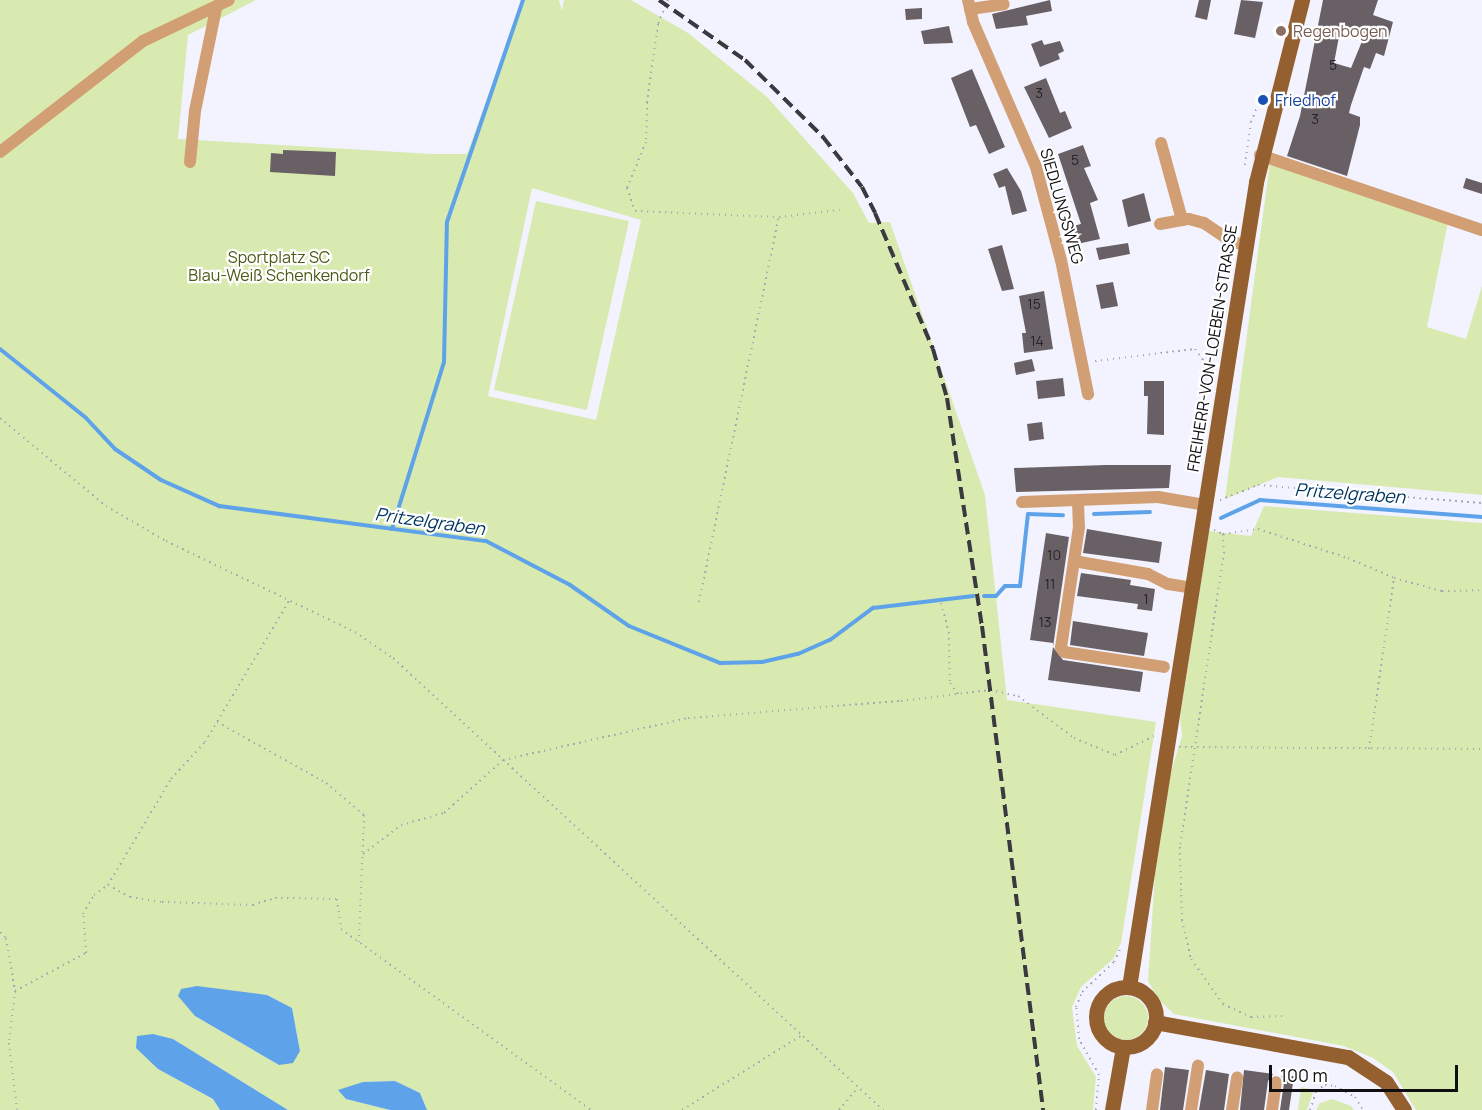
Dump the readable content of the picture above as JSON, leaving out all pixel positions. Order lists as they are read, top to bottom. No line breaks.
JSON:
{"streets":{"main road":["FREIHERR-VON-LOEBEN-STRASSE"],"street":["SIEDLUNGSWEG"]},"water":["Pritzelgraben"],"parks":["Sportplatz SC Blau-Weiß Schenkendorf"],"places":["Regenbogen","Friedhof"],"house_numbers":["5","3","3","5","15","14","10","11","1","13"],"scale_bar":"100 m"}
